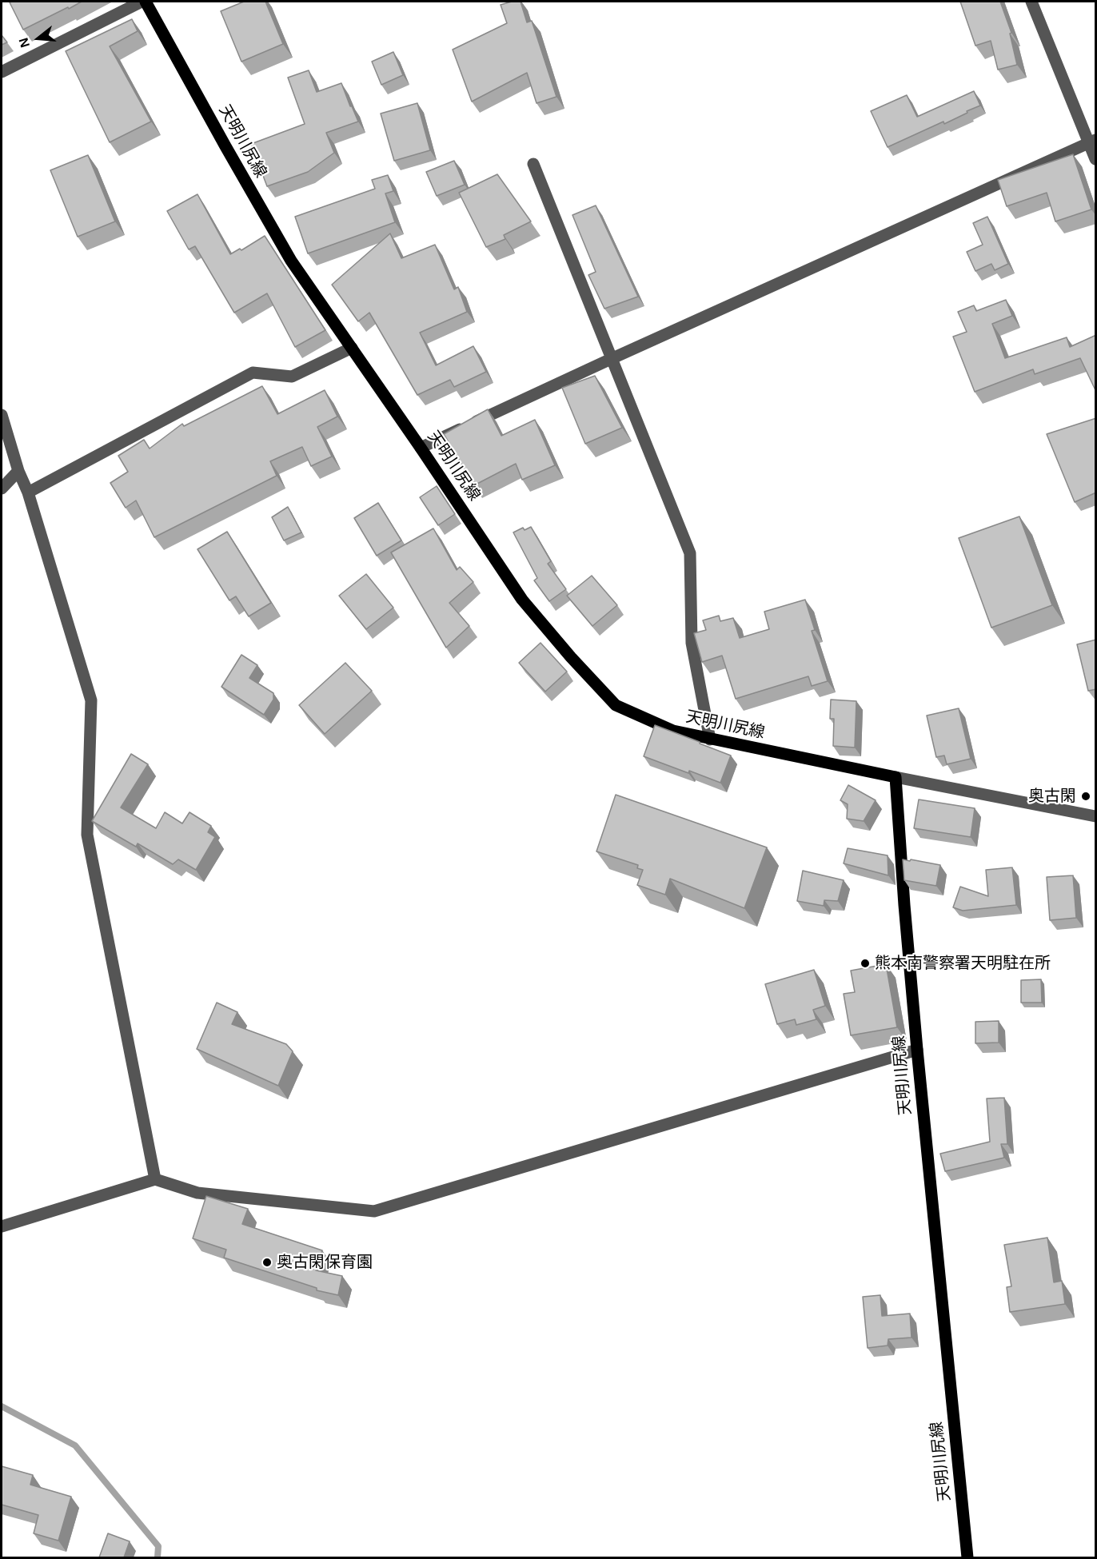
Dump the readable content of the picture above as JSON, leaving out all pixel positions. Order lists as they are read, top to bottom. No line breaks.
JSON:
{"streets":{"main road":["天明川尻線"]},"places":["奥古閑","熊本南警察署天明駐在所","奥古閑保育園"],"north":"left"}
